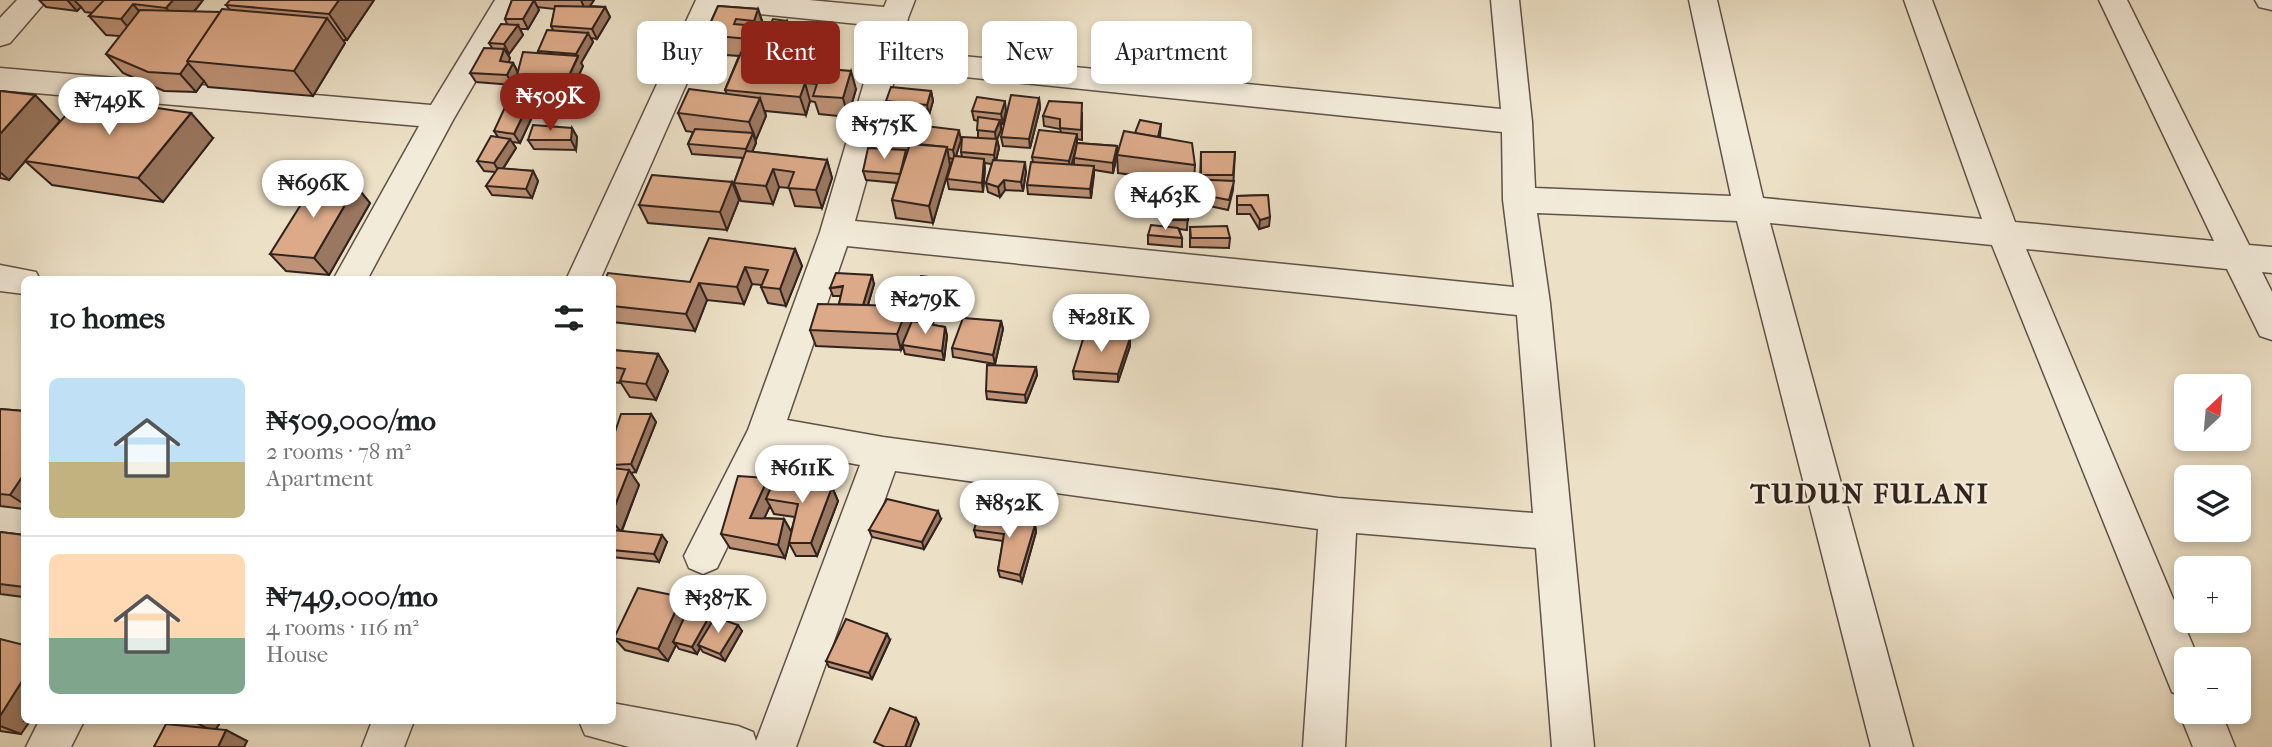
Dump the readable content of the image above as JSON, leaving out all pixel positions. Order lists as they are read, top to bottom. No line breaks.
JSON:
{"districts":["TUDUN FULANI"],"north":"top right","page":{"chip":["Buy","Rent","Filters","New","Apartment"],"price":["₦509K","₦749K","₦575K","₦696K","₦463K","₦279K","₦281K","₦611K","₦852K","₦387K"],"heading":"10 homes","list":[{"name":"₦509,000/mo","note":"2 rooms · 78 m² · Apartment"},{"name":"₦749,000/mo","note":"4 rooms · 116 m² · House"}],"map_buttons":["+","−"]}}
